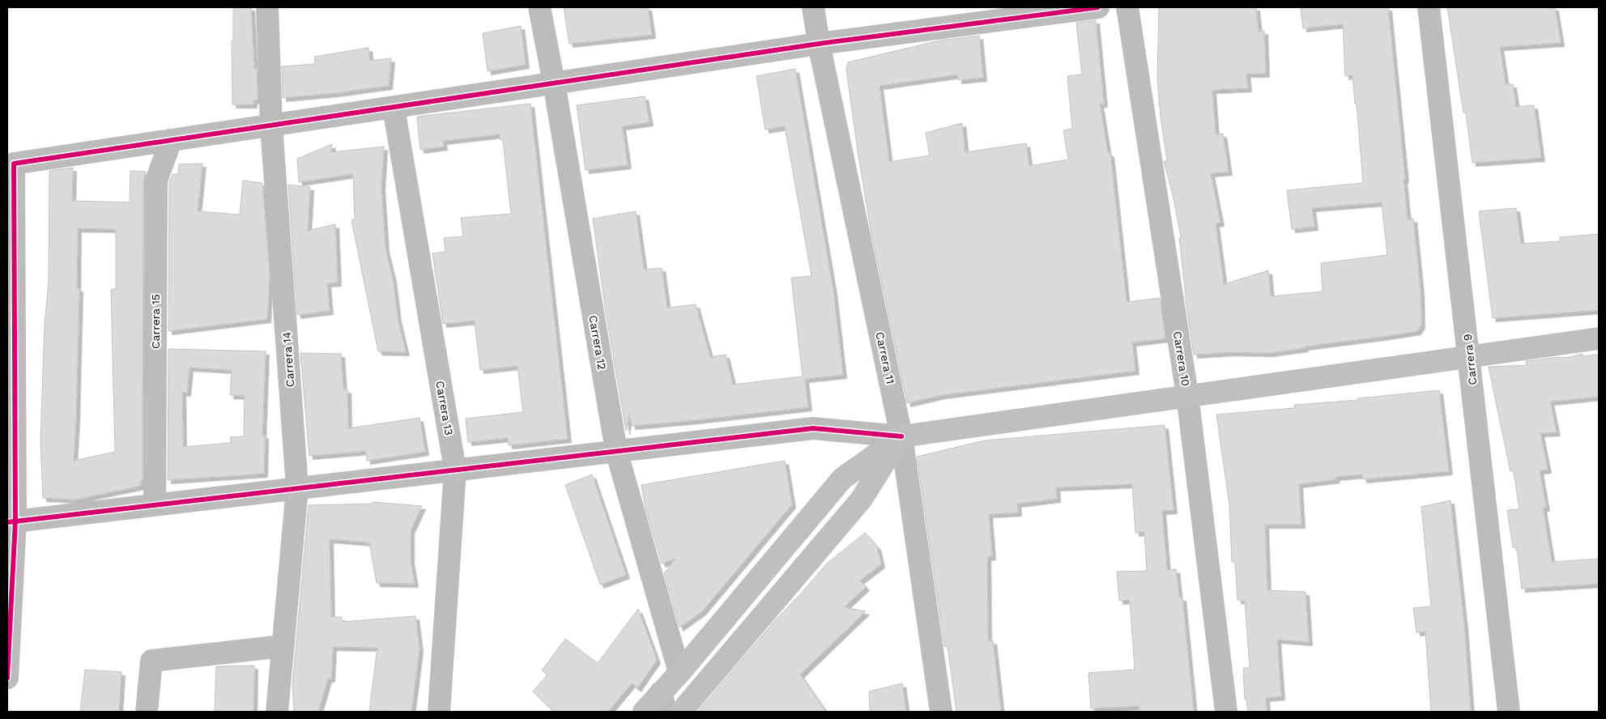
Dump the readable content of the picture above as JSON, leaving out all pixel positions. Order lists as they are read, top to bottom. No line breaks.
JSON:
{"streets":{"street":["Carrera 15","Carrera 12","Carrera 11","Carrera 10","Carrera 14","Carrera 9","Carrera 13"]}}
